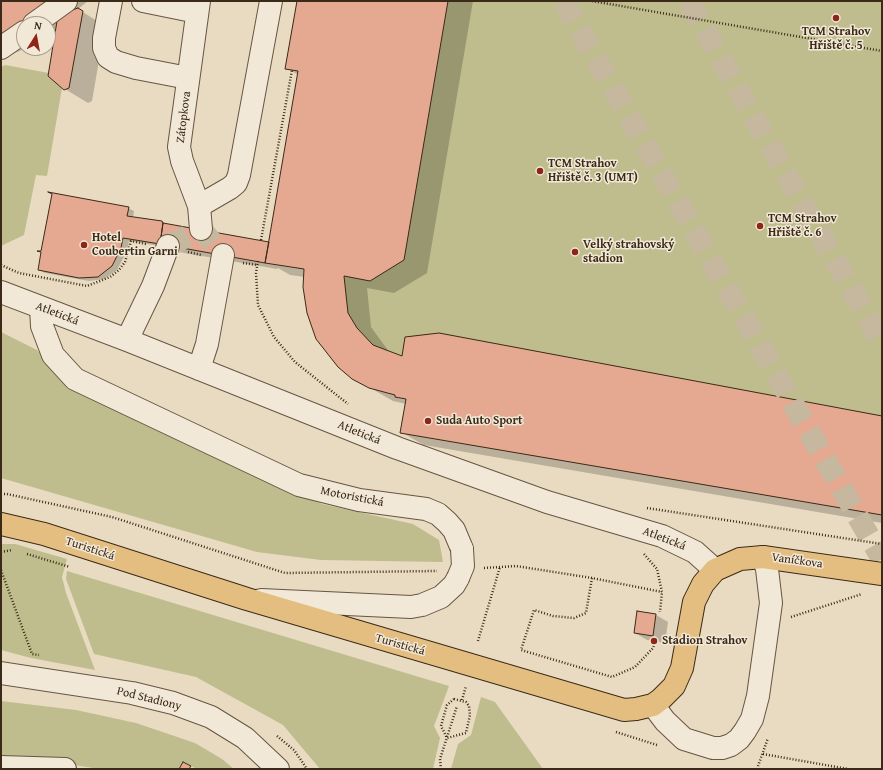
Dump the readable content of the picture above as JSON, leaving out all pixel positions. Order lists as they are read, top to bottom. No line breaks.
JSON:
{"streets":{"main road":["Turistická","Vaníčkova"],"street":["Zátopkova","Atletická","Motoristická","Pod Stadiony"]},"crossings":[["Atletická","Motoristická"],["Atletická","Turistická"],["Atletická","Vaníčkova"],["Motoristická","Turistická"],["Turistická","Vaníčkova"]],"places":["TCM Strahov Hřiště č. 5","TCM Strahov Hřiště č. 3 (UMT)","TCM Strahov Hřiště č. 6","Hotel Coubertin Garni","Velký strahovský stadion","Suda Auto Sport","Stadion Strahov"],"north":"top"}
